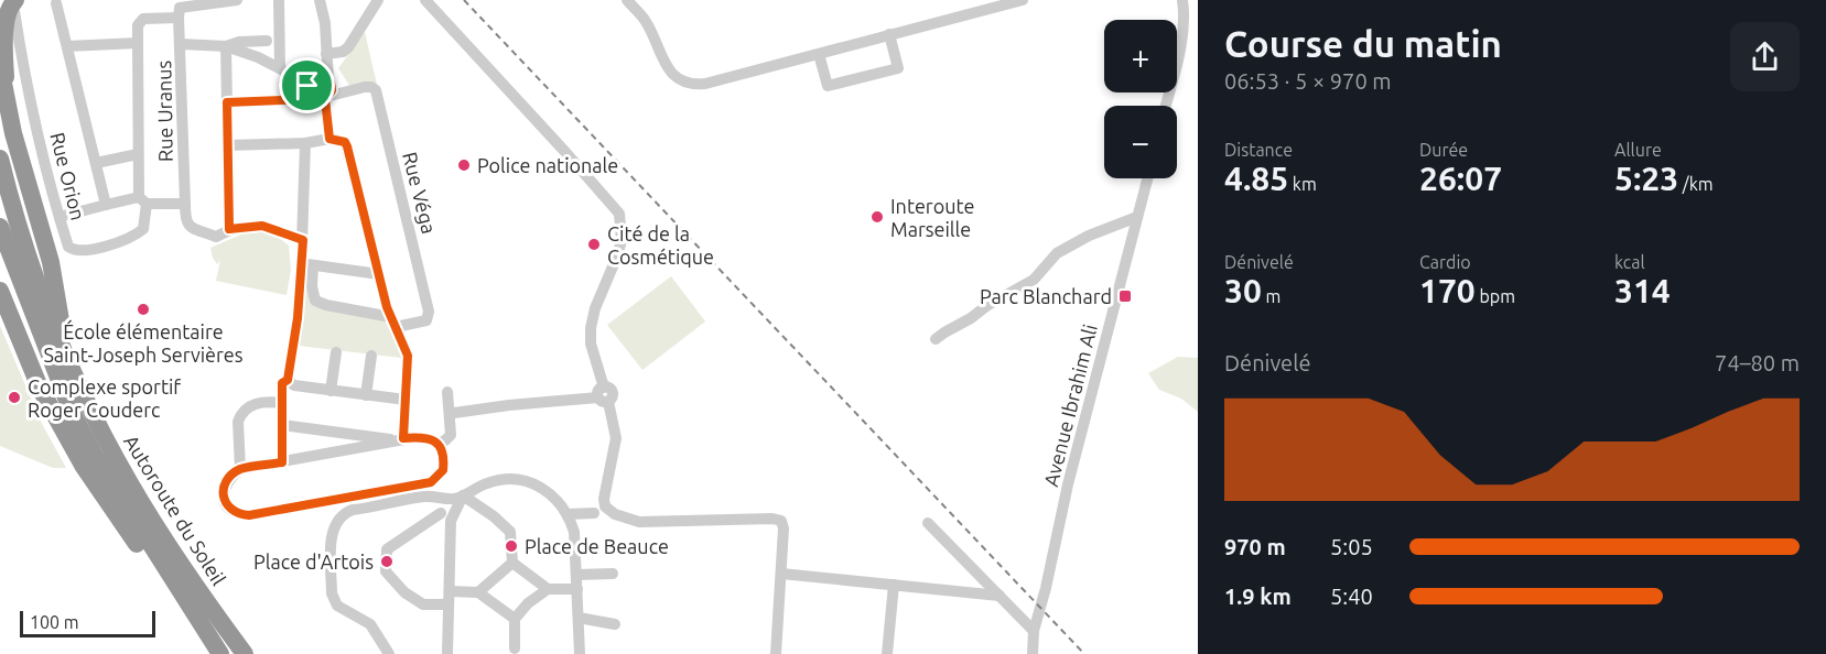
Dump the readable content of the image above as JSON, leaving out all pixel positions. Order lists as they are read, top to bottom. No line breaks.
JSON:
{"streets":{"highway":["Autoroute du Soleil"],"street":["Rue Uranus","Rue Orion","Rue Véga","Avenue Ibrahim Ali"]},"places":{"other":["Police nationale","Interoute Marseille","Cité de la Cosmétique","École élémentaire Saint-Joseph Servières","Complexe sportif Roger Couderc","Place de Beauce","Place d'Artois"],"transit":["Parc Blanchard"]},"scale_bar":"100 m","page":{"heading":["Course du matin","06:53 · 5 × 970 m"],"map_buttons":["+","−"],"stats":[["Distance","4.85 km"],["Durée","26:07"],["Allure","5:23 /km"],["Dénivelé","30 m"],["Cardio","170 bpm"],["kcal","314"]],"chart":["Dénivelé","74–80 m"],"list":[{"name":"970 m","note":"5:05"},{"name":"1.9 km","note":"5:40"}],"scale":"100 m"}}
